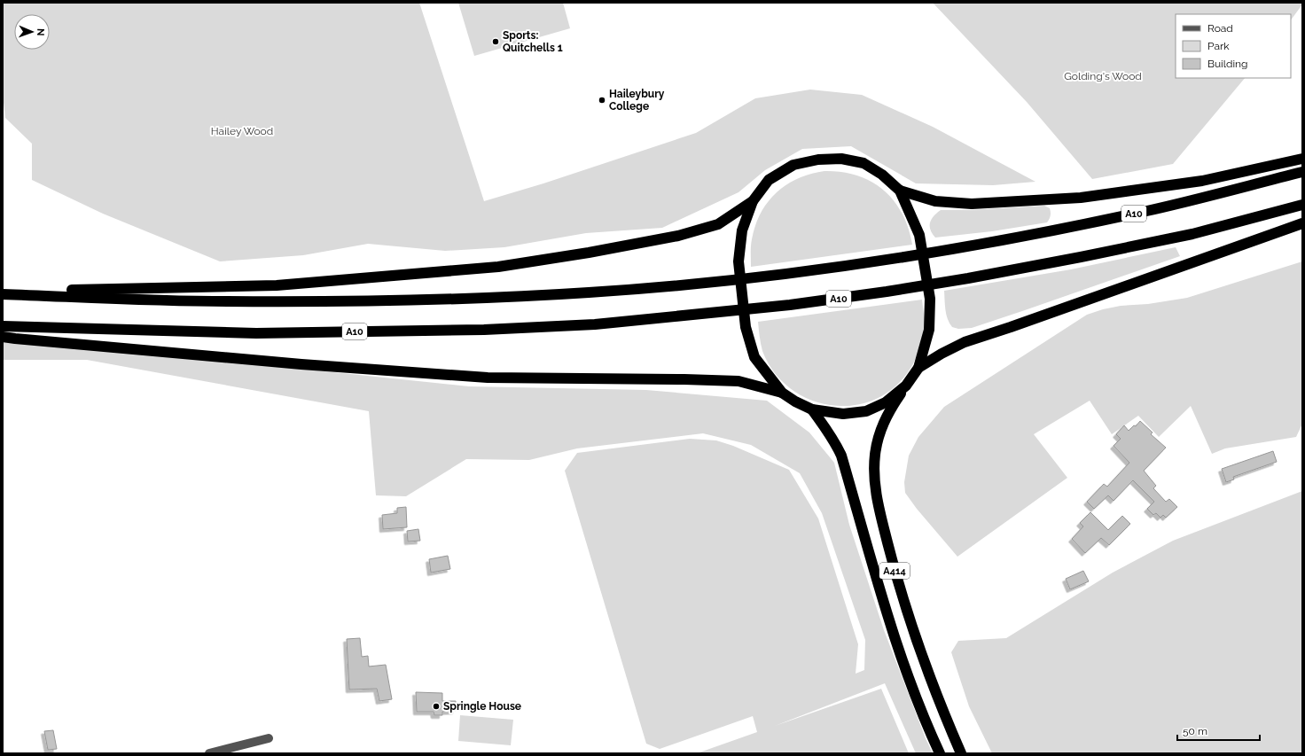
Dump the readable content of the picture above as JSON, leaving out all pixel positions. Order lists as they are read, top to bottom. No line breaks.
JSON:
{"streets":{"highway":["A10","A414"]},"parks":["Golding's Wood","Hailey Wood"],"places":["Sports: Quitchells 1","Haileybury College","Springle House"],"legend":["Road","Park","Building"],"scale_bar":"50 m","north":"right"}
